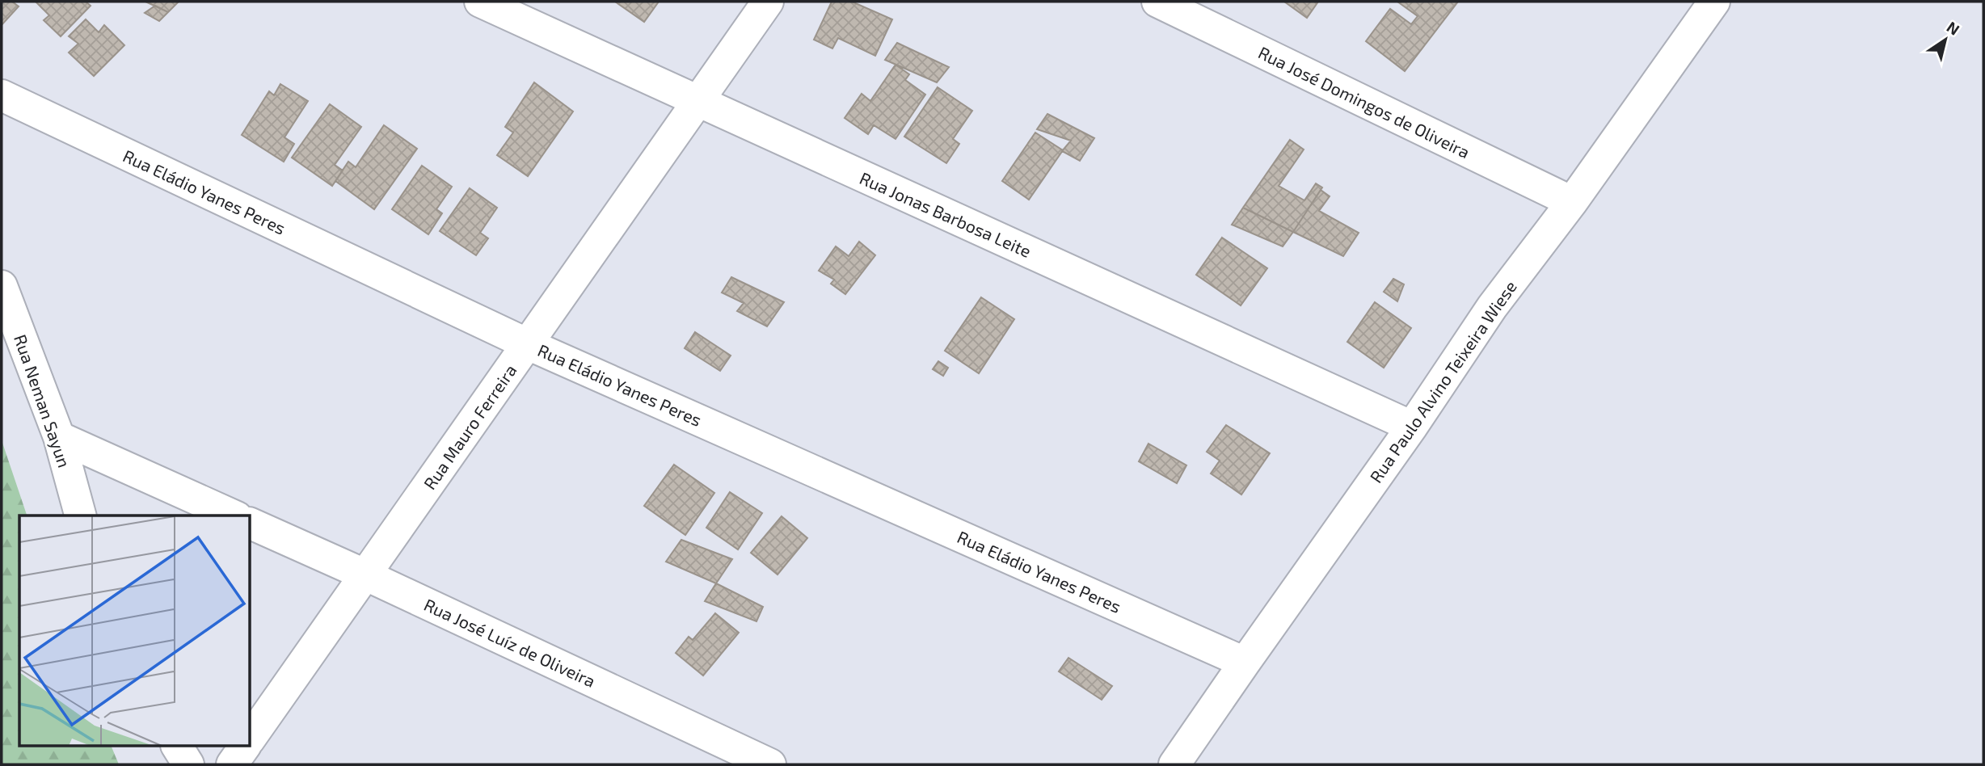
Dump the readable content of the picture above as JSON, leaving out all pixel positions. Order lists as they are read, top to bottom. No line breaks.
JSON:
{"streets":{"street":["Rua José Domingos de Oliveira","Rua Eládio Yanes Peres","Rua Jonas Barbosa Leite","Rua Paulo Alvino Teixeira Wiese","Rua Neman Sayun","Rua Mauro Ferreira","Rua José Luíz de Oliveira"]},"crossings":[["Rua José Domingos de Oliveira","Rua Paulo Alvino Teixeira Wiese"],["Rua Eládio Yanes Peres","Rua Paulo Alvino Teixeira Wiese"],["Rua Eládio Yanes Peres","Rua Mauro Ferreira"],["Rua Jonas Barbosa Leite","Rua Paulo Alvino Teixeira Wiese"],["Rua Jonas Barbosa Leite","Rua Mauro Ferreira"],["Rua Mauro Ferreira","Rua José Luíz de Oliveira"]],"north":"top right"}
